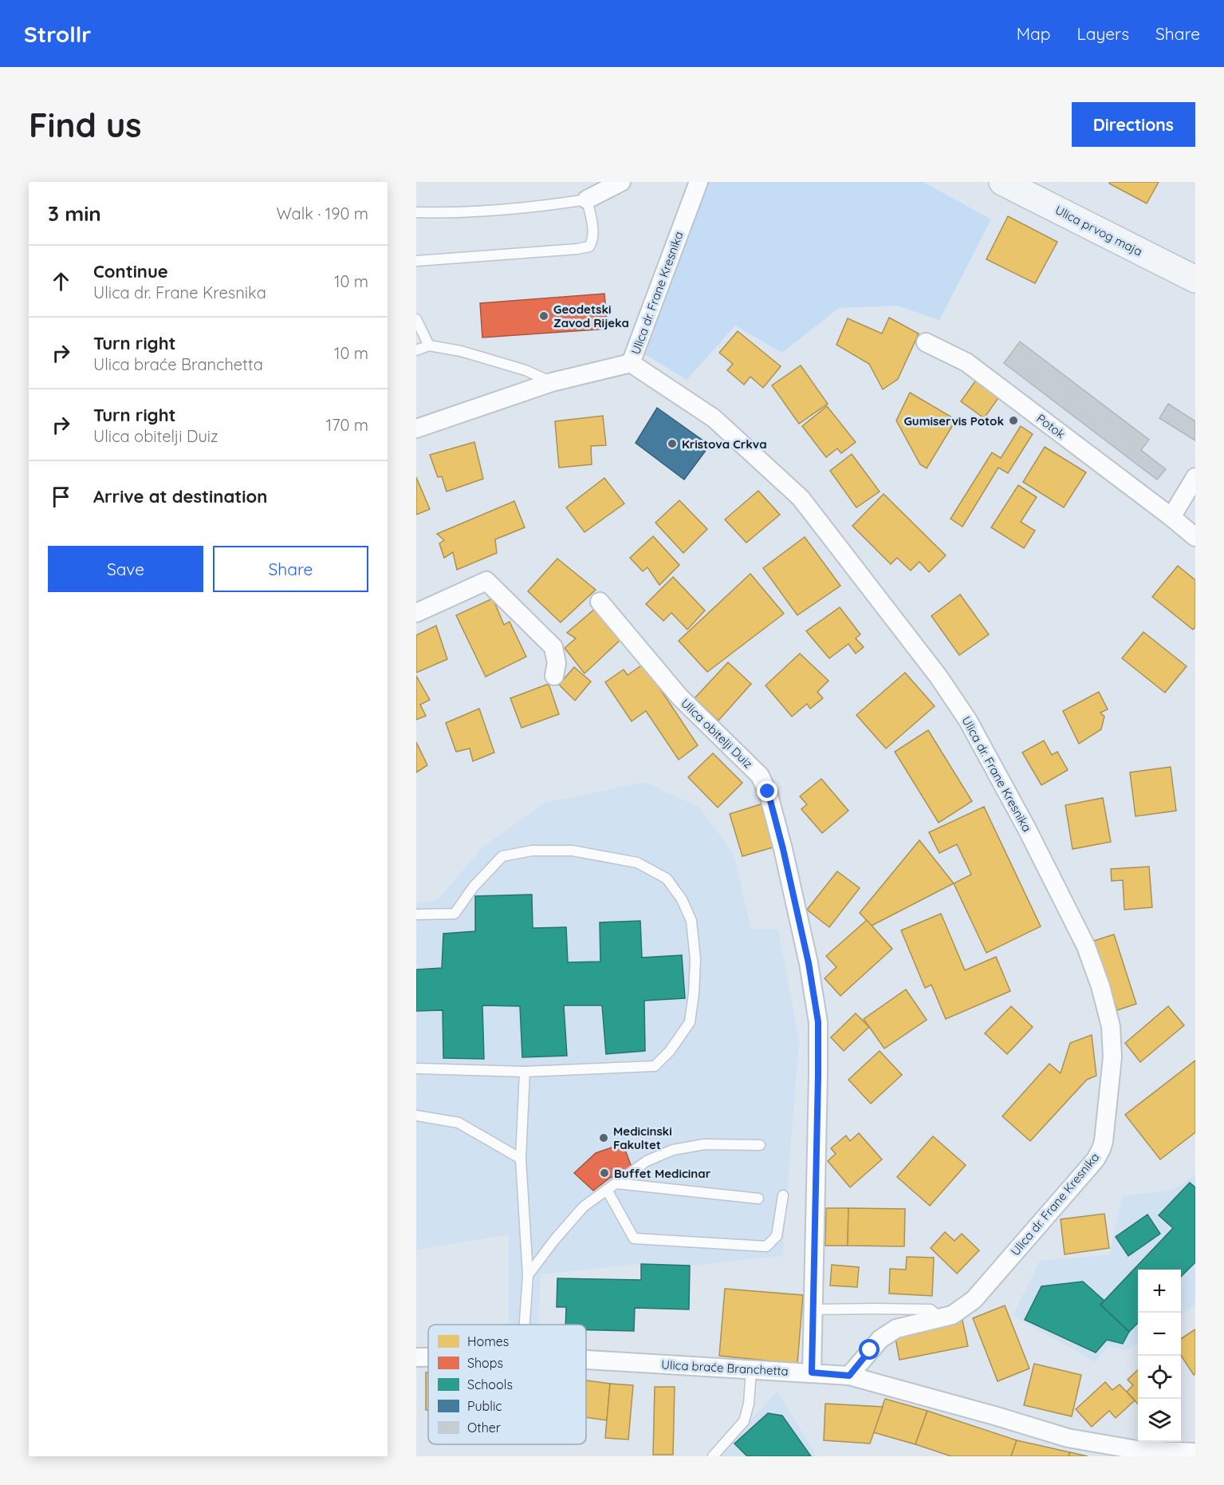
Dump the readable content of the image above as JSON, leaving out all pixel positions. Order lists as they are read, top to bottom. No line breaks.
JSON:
{"streets":{"main road":["Ulica prvog maja"],"street":["Ulica dr. Frane Kresnika","Potok","Ulica obitelji Duiz","Ulica braće Branchetta"]},"crossings":[["Ulica dr. Frane Kresnika","Ulica braće Branchetta"],["Ulica obitelji Duiz","Ulica braće Branchetta"]],"places":["Geodetski Zavod Rijeka","Gumiservis Potok","Kristova Crkva","Medicinski Fakultet","Buffet Medicinar"],"legend":["Homes","Shops","Schools","Public","Other"],"page":{"header":"Strollr","nav":["Map","Layers","Share"],"buttons":["Directions",["Save","Share"]],"title":"Find us","heading":["3 min","Walk · 190 m"],"list":[["Continue","Ulica dr. Frane Kresnika","10 m"],["Turn right","Ulica braće Branchetta","10 m"],["Turn right","Ulica obitelji Duiz","170 m"],"Arrive at destination"],"map_buttons":["+","−"]}}
